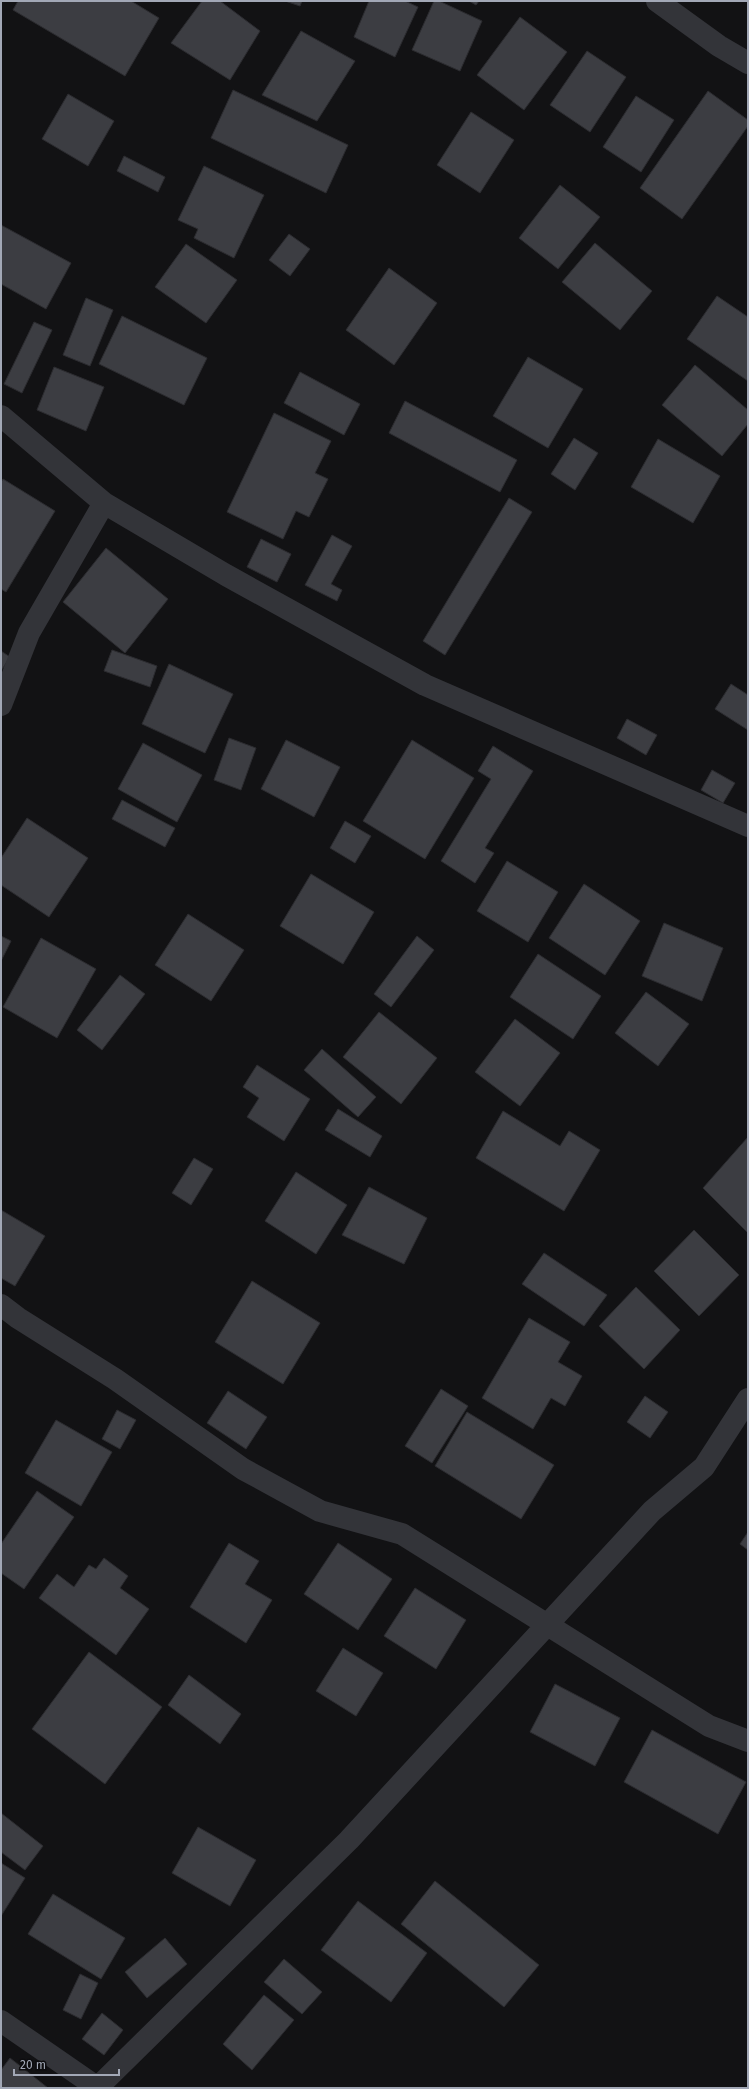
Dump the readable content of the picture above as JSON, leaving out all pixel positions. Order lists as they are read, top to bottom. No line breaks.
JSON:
{"scale_bar":"20 m"}
